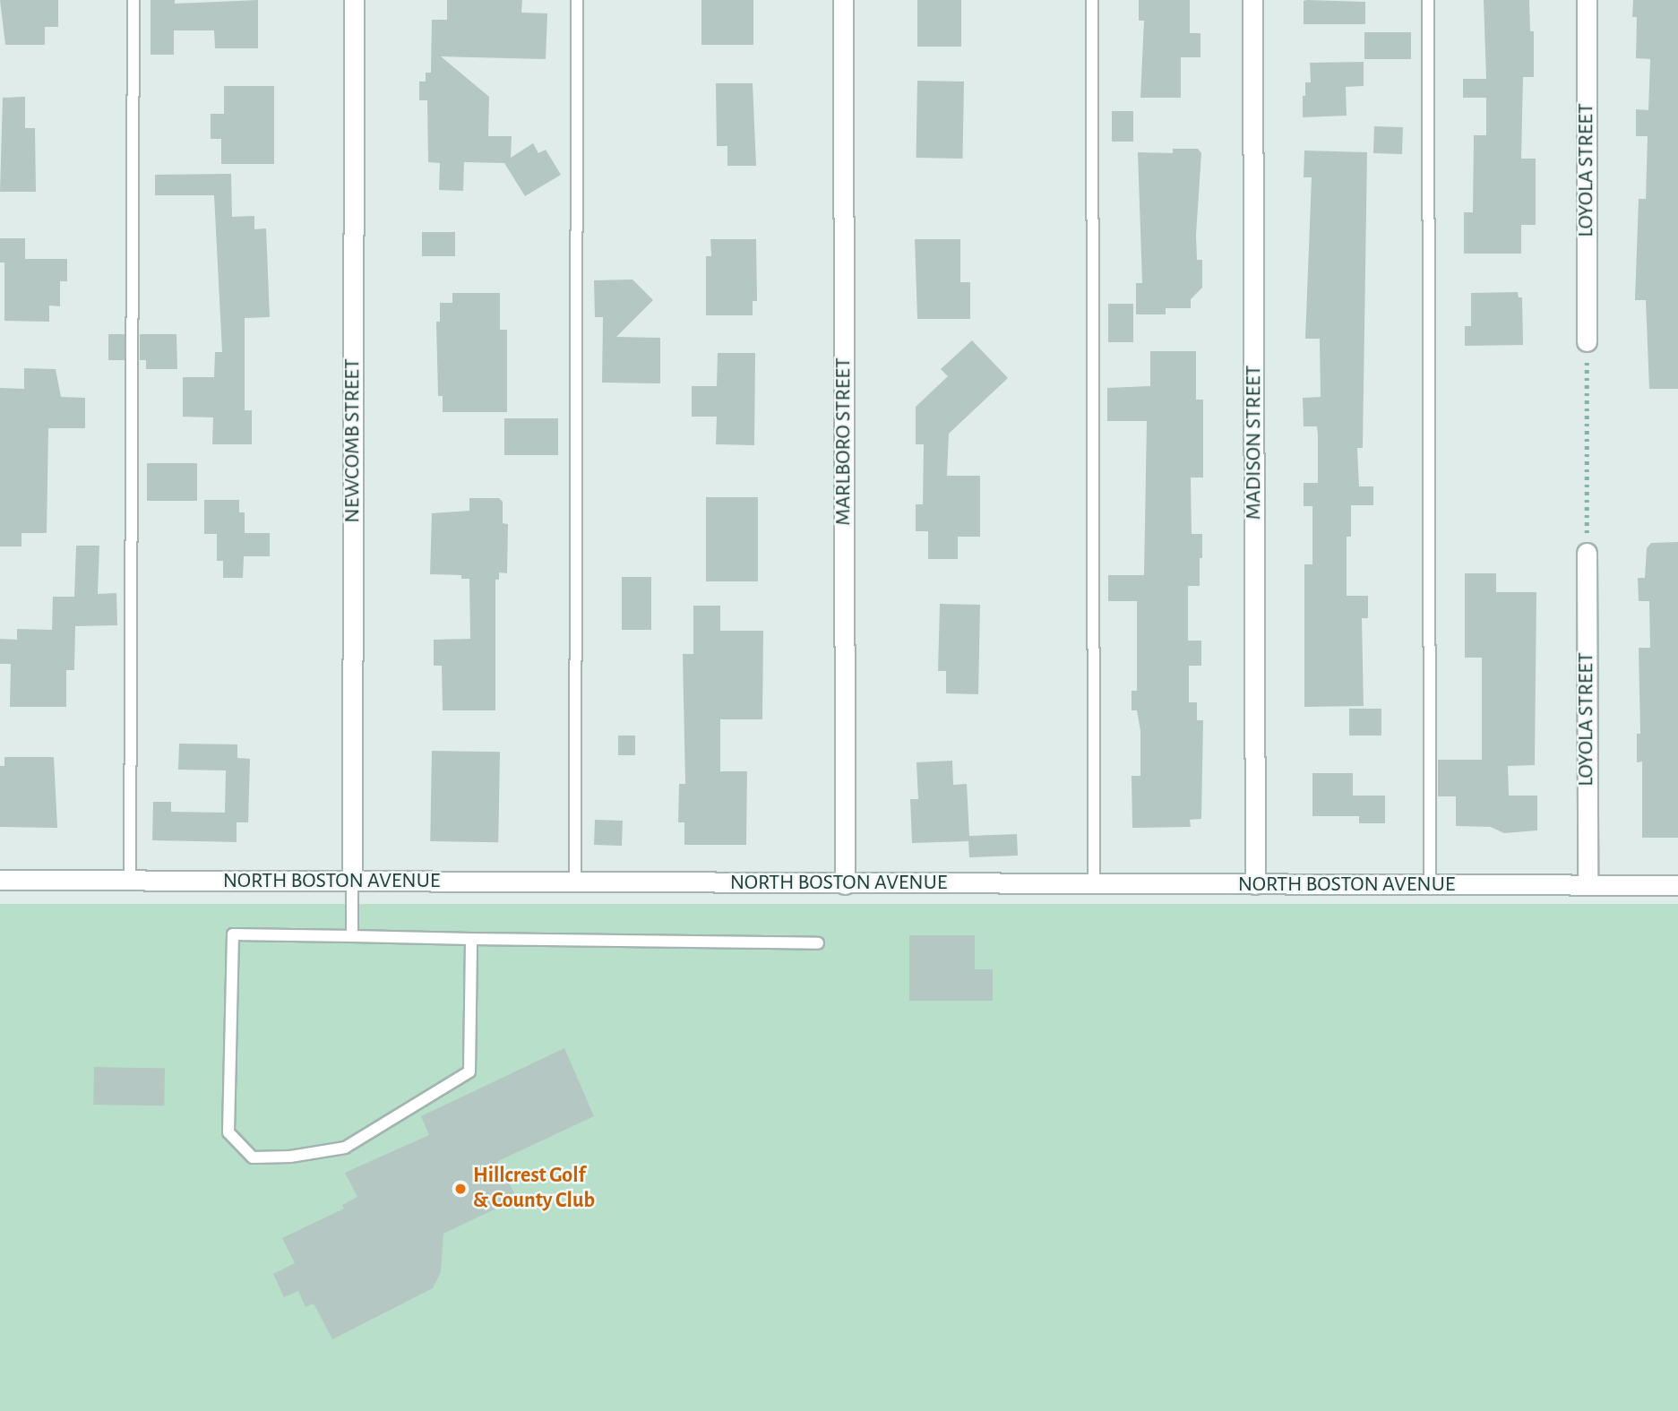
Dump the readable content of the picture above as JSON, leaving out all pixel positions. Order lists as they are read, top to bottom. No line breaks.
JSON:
{"streets":{"street":["LOYOLA STREET","NEWCOMB STREET","MARLBORO STREET","MADISON STREET","NORTH BOSTON AVENUE"]},"crossings":[["LOYOLA STREET","NORTH BOSTON AVENUE"],["NEWCOMB STREET","NORTH BOSTON AVENUE"],["MARLBORO STREET","NORTH BOSTON AVENUE"],["MADISON STREET","NORTH BOSTON AVENUE"]],"places":["Hillcrest Golf & County Club"]}
